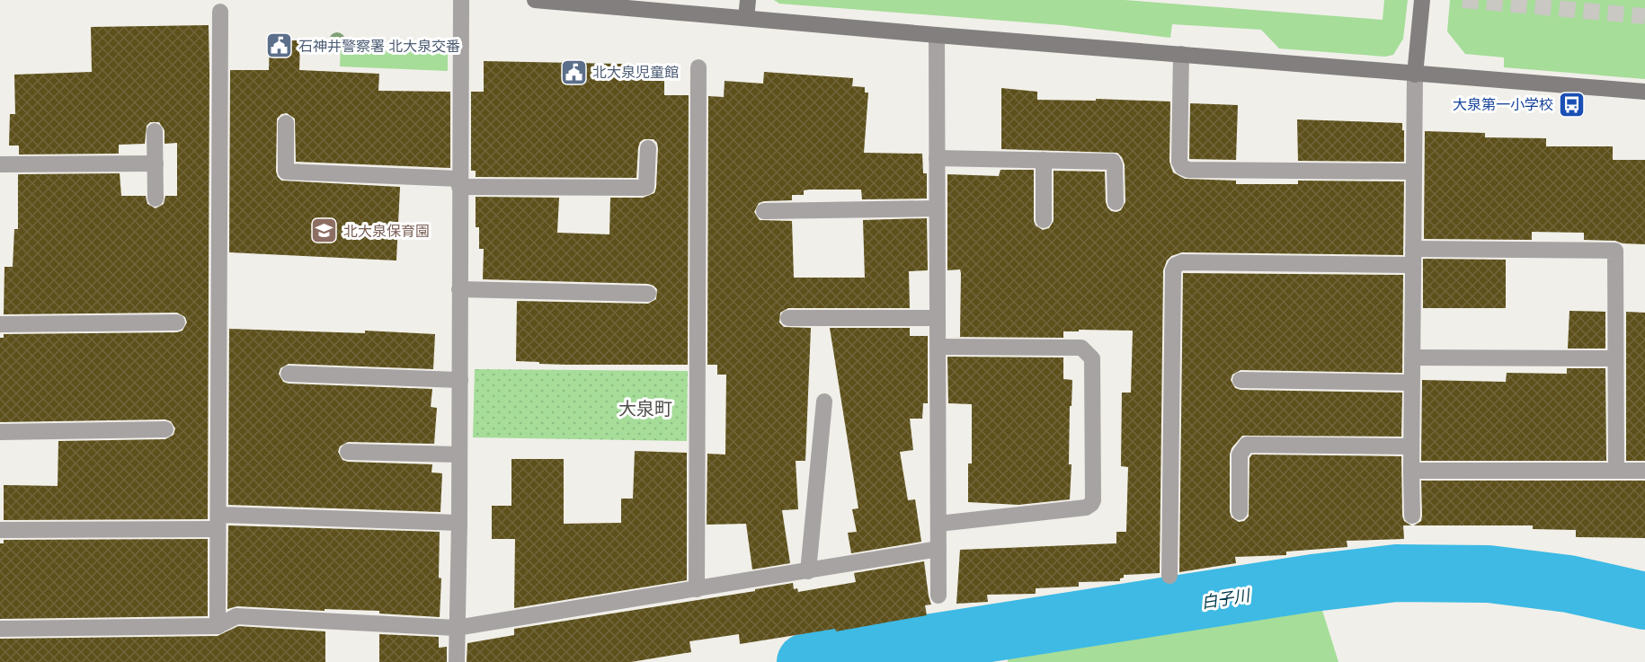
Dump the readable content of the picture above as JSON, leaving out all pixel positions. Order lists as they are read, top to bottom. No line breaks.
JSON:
{"districts":["大泉町"],"water":["白子川"],"places":{"public building":["石神井警察署 北大泉交番","北大泉児童館"],"bus stop":["大泉第一小学校"],"school or university":["北大泉保育園"]}}
